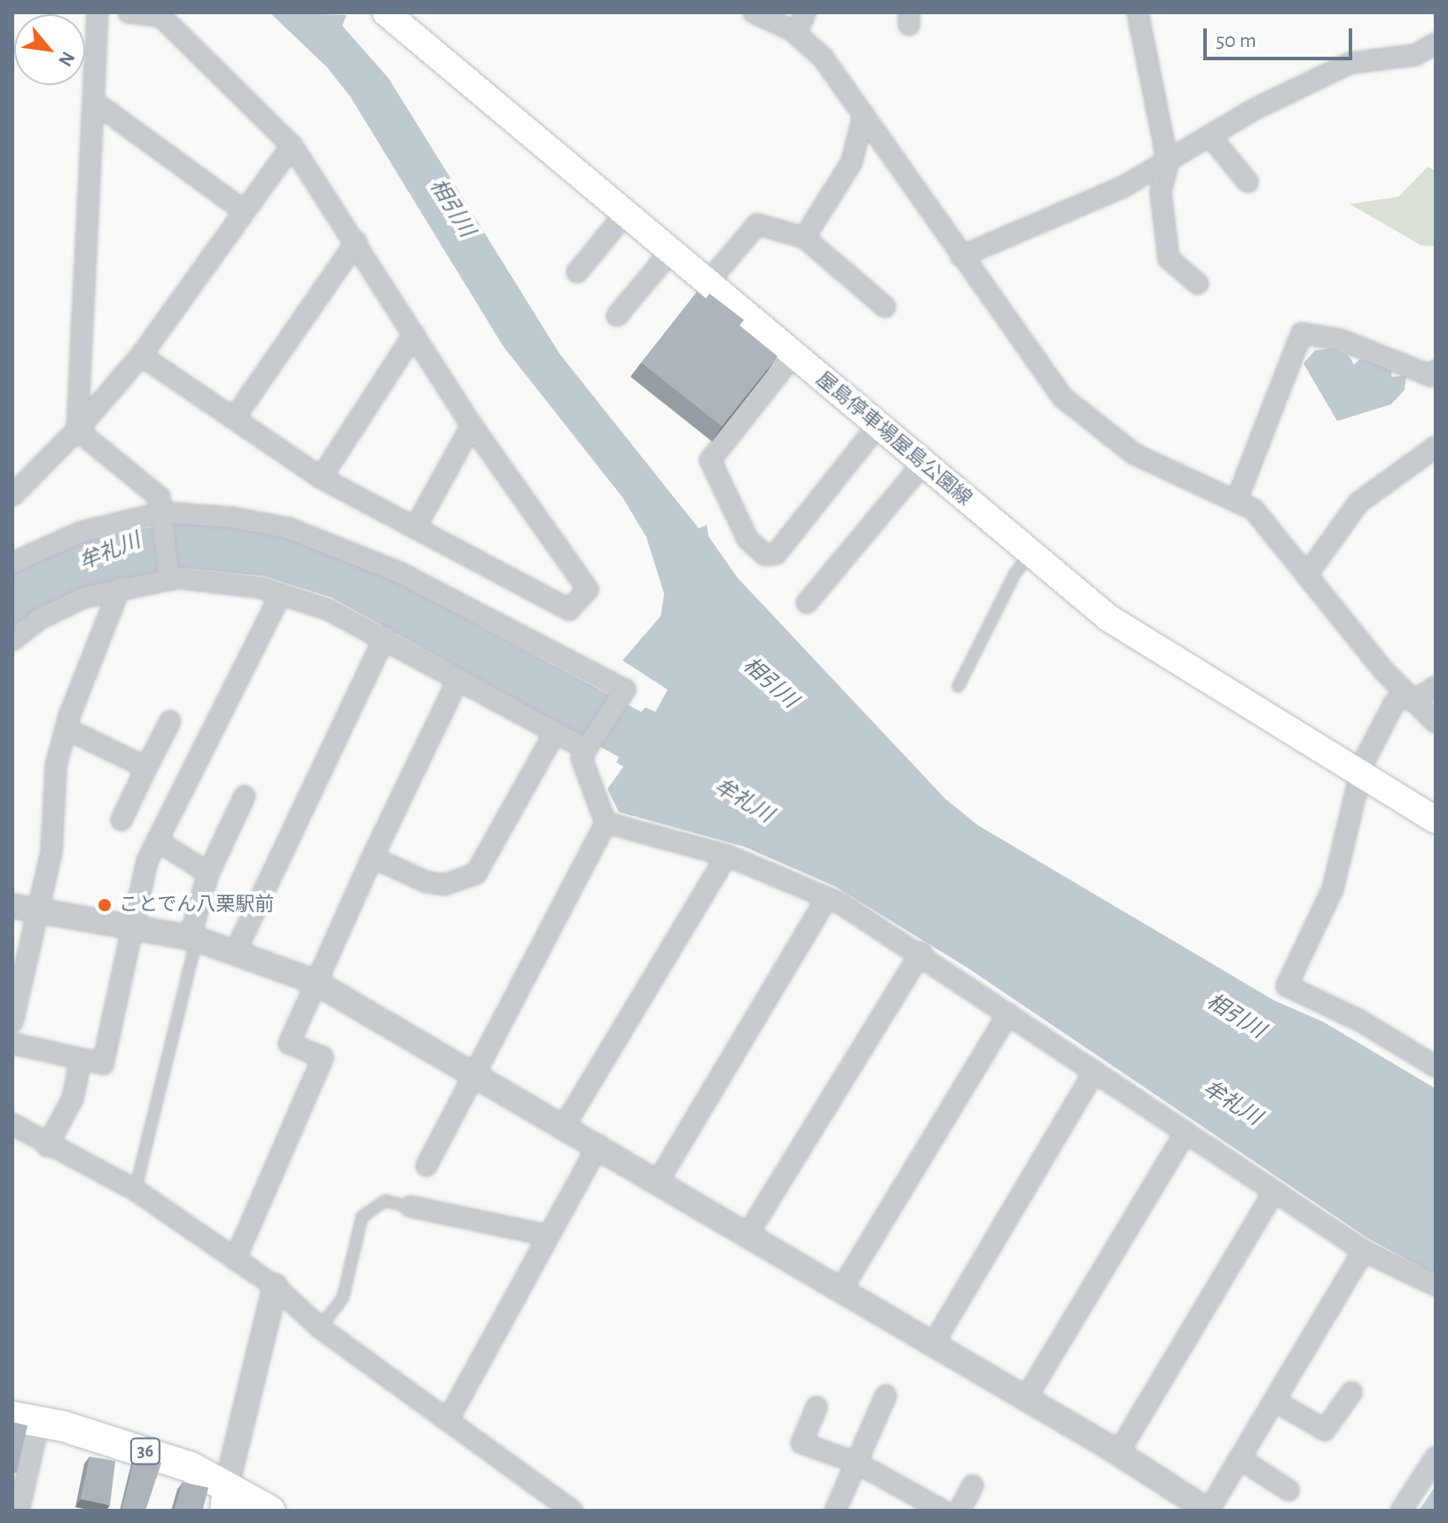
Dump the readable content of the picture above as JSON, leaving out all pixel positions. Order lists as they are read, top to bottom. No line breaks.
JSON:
{"streets":{"main road":["屋島停車場屋島公園線","36"]},"water":["相引川","牟礼川"],"places":["ことでん八栗駅前"],"scale_bar":"50 m","north":"bottom right"}
